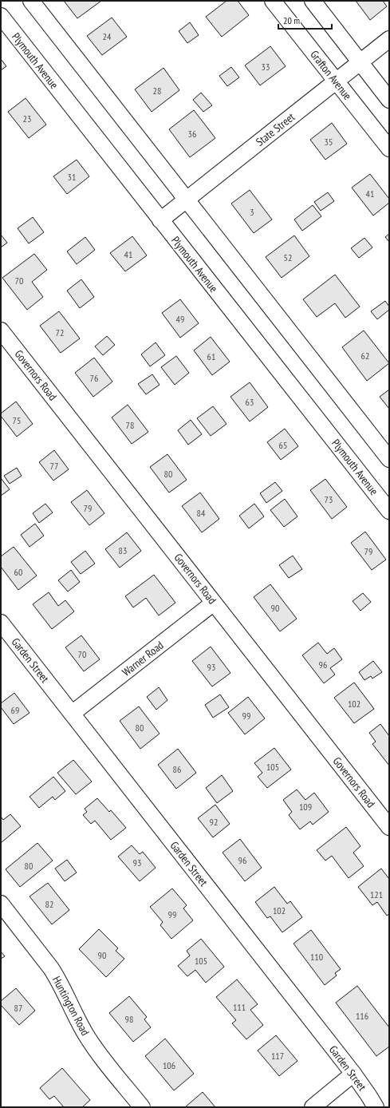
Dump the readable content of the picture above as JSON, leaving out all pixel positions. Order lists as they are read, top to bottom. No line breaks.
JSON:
{"streets":{"street":["Plymouth Avenue","Grafton Avenue","State Street","Governors Road","Warner Road","Garden Street","Huntington Road"]},"crossings":[["Plymouth Avenue","State Street"],["Grafton Avenue","State Street"],["Governors Road","Warner Road"],["Warner Road","Garden Street"]],"house_numbers":["24","33","28","23","36","35","31","41","3","41","52","70","49","72","62","61","76","63","75","78","65","77","80","73","79","84","83","79","60","90","70","96","93","102","69","99","80","105","86","109","92","96","93","80","121","82","102","99","90","110","105","111","87","116","98","117","106"],"scale_bar":"20 m"}
